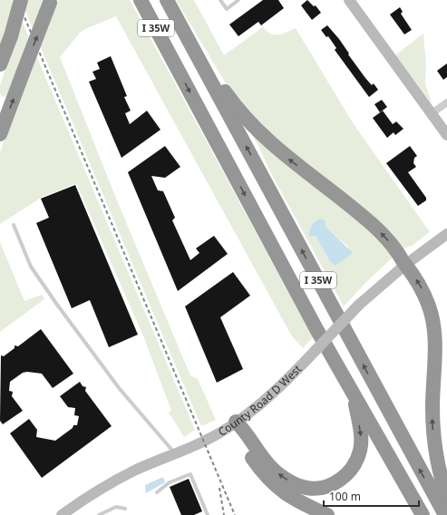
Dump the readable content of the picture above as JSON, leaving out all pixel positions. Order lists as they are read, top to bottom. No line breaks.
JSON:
{"streets":{"highway":["I 35W"],"main road":["County Road D West"]},"scale_bar":"100 m"}
